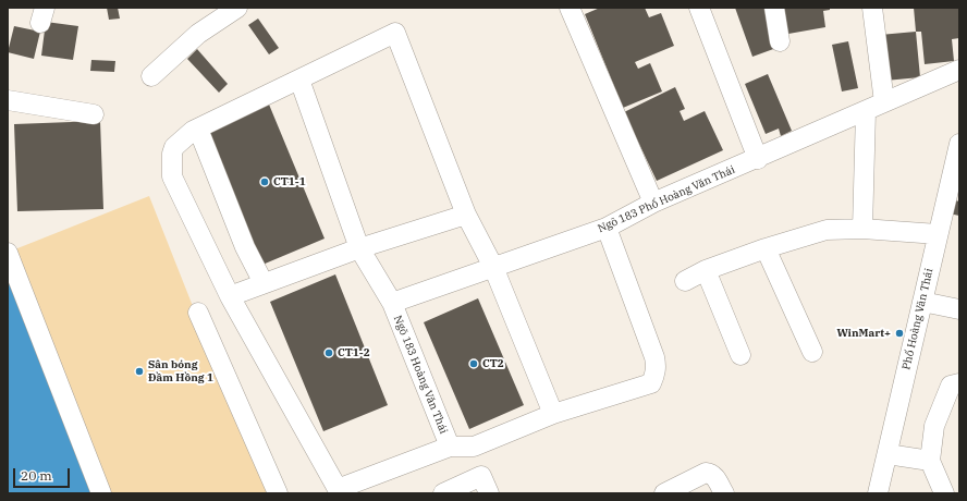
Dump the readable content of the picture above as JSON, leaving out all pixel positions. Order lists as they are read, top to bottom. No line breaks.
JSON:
{"streets":{"street":["Ngõ 183 Phố Hoàng Văn Thái","Phố Hoàng Văn Thái","Ngõ 183 Hoàng Văn Thái"]},"crossings":[["Ngõ 183 Phố Hoàng Văn Thái","Ngõ 183 Hoàng Văn Thái"]],"places":["CT1-1","WinMart+","CT1-2","CT2","Sân bóng Đầm Hồng 1"],"scale_bar":"20 m"}
